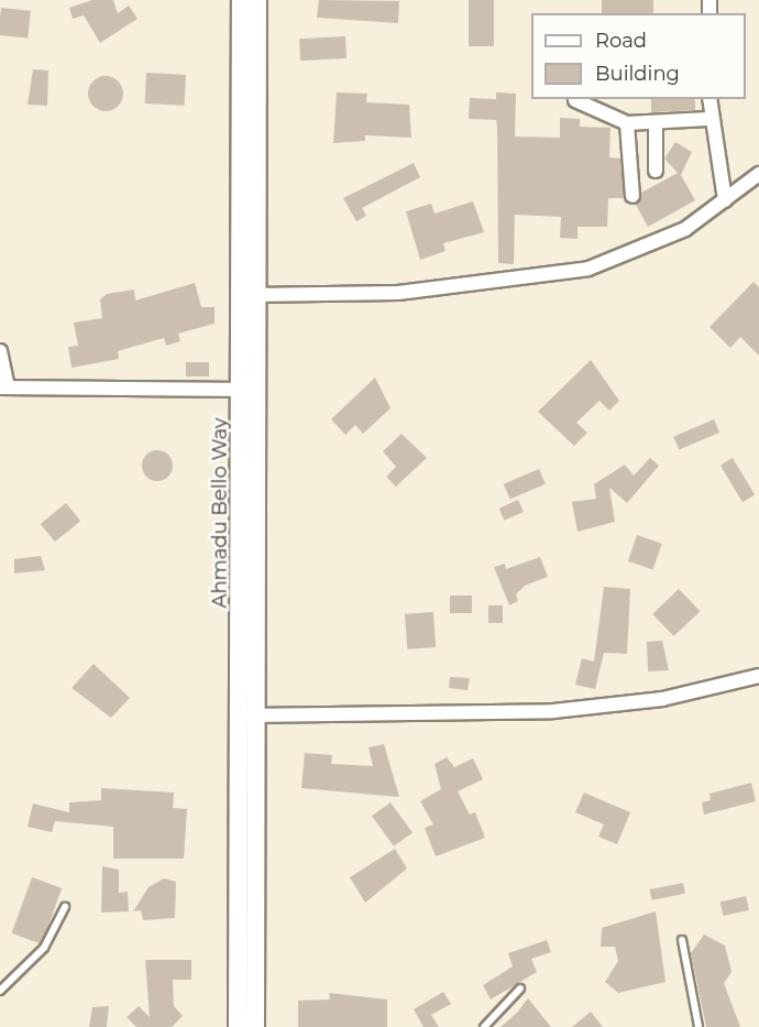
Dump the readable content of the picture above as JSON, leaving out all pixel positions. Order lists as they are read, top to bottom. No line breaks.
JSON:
{"streets":{"main road":["Ahmadu Bello Way"]},"legend":["Road","Building"]}
